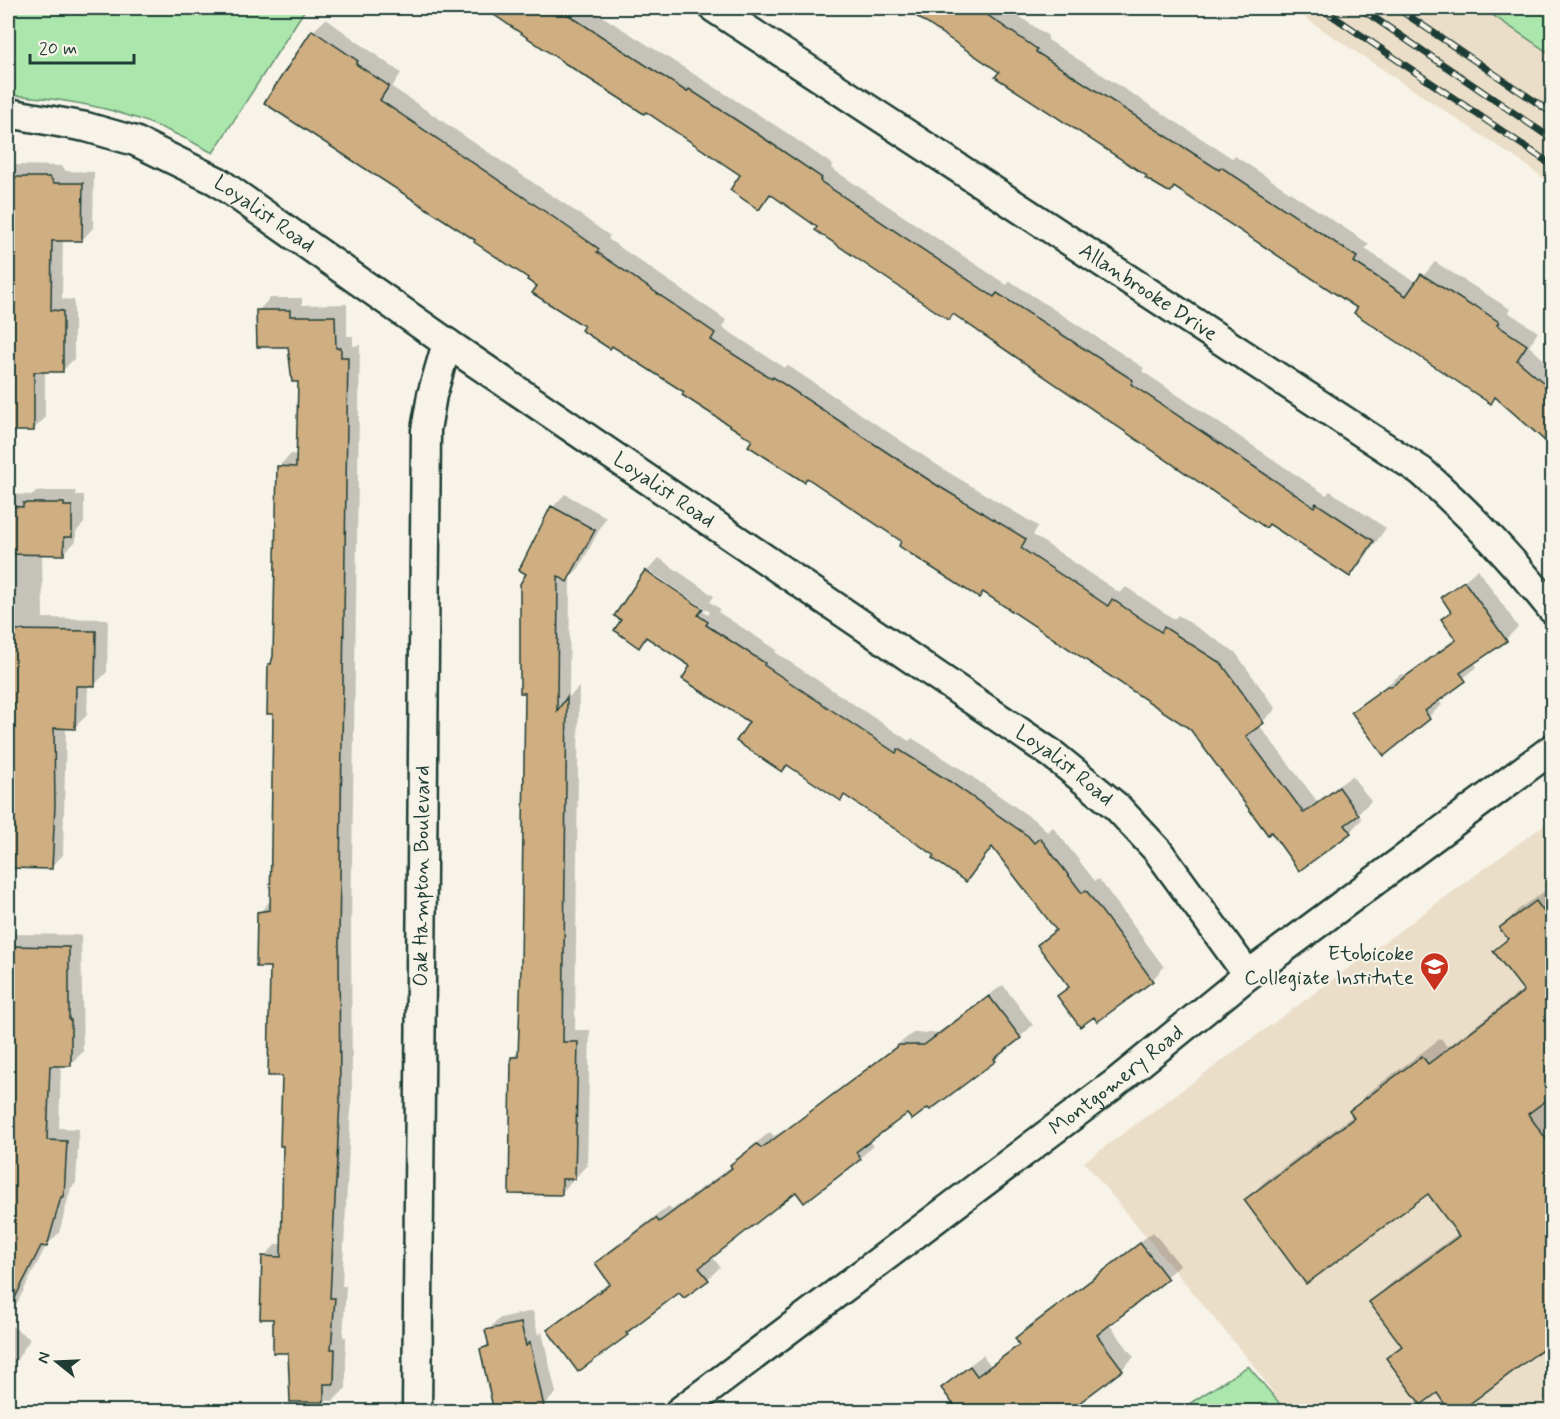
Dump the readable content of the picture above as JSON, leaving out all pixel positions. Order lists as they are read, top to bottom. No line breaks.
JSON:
{"streets":{"street":["Loyalist Road","Allanbrooke Drive","Oak Hampton Boulevard","Montgomery Road"]},"crossings":[["Loyalist Road","Oak Hampton Boulevard"],["Loyalist Road","Montgomery Road"]],"places":{"school or university":["Etobicoke Collegiate Institute"]},"scale_bar":"20 m","north":"left"}
